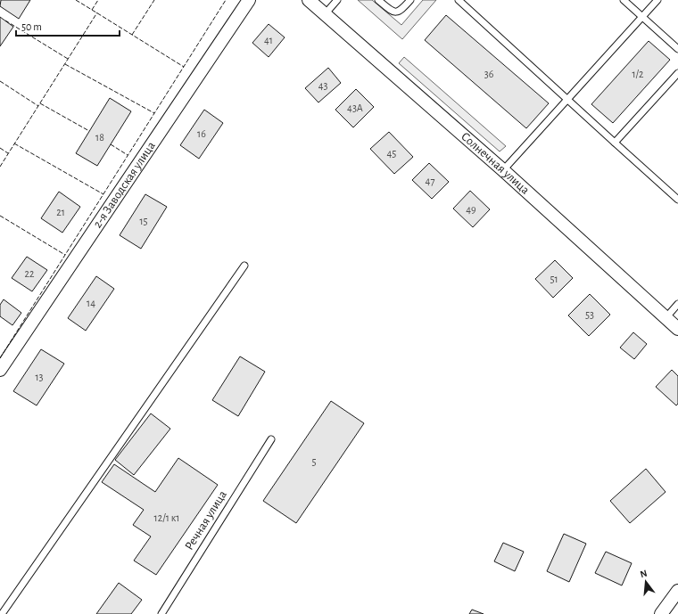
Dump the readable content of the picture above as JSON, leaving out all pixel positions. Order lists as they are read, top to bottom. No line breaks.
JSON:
{"streets":{"street":["Солнечная улица","2-я Заводская улица"],"lane":["Речная улица"]},"house_numbers":["41","36","1/2","43","43А","16","18","45","47","49","21","15","22","51","14","53","13","5","12/1 к1"],"scale_bar":"50 m","north":"top"}
